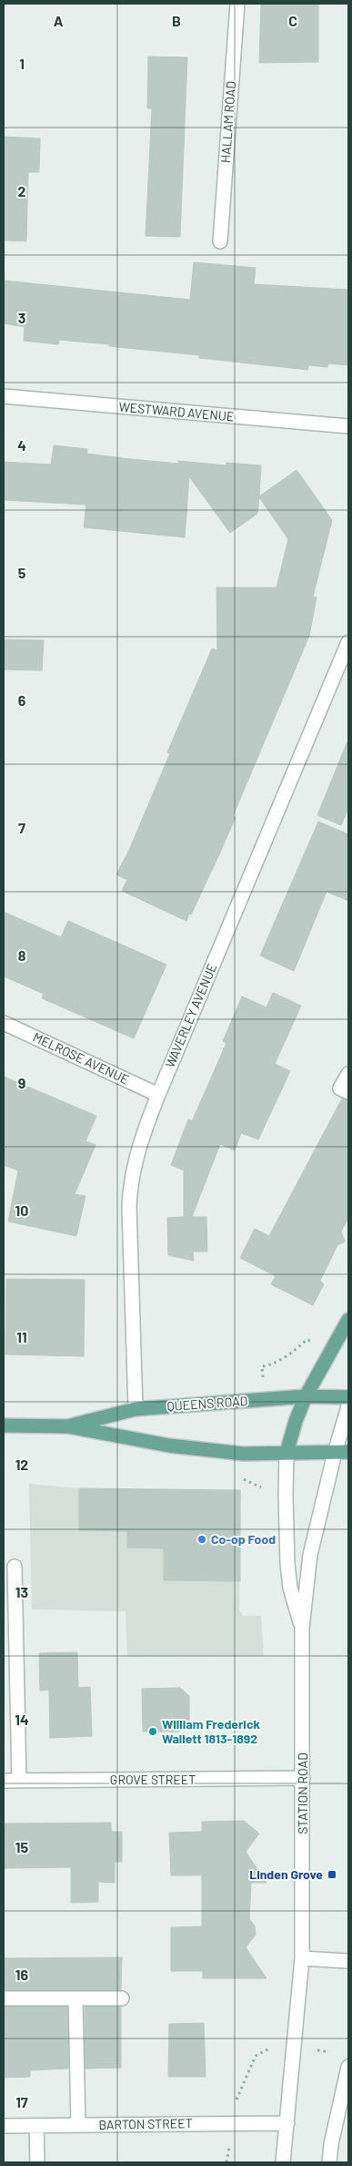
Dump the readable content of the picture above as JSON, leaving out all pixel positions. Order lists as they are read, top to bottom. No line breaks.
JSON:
{"streets":{"main road":["QUEENS ROAD","STATION ROAD"],"street":["HALLAM ROAD","WESTWARD AVENUE","WAVERLEY AVENUE","MELROSE AVENUE","GROVE STREET","BARTON STREET"]},"crossings":[["WAVERLEY AVENUE","MELROSE AVENUE"],["WAVERLEY AVENUE","QUEENS ROAD"],["QUEENS ROAD","STATION ROAD"],["GROVE STREET","STATION ROAD"],["STATION ROAD","BARTON STREET"]],"places":{"other":["Co-op Food","William Frederick Wallett 1813-1892"],"transit":["Linden Grove"]},"grid":{"columns":["A","B","C"],"rows":["1","2","3","4","5","6","7","8","9","10","11","12","13","14","15","16","17"]}}
